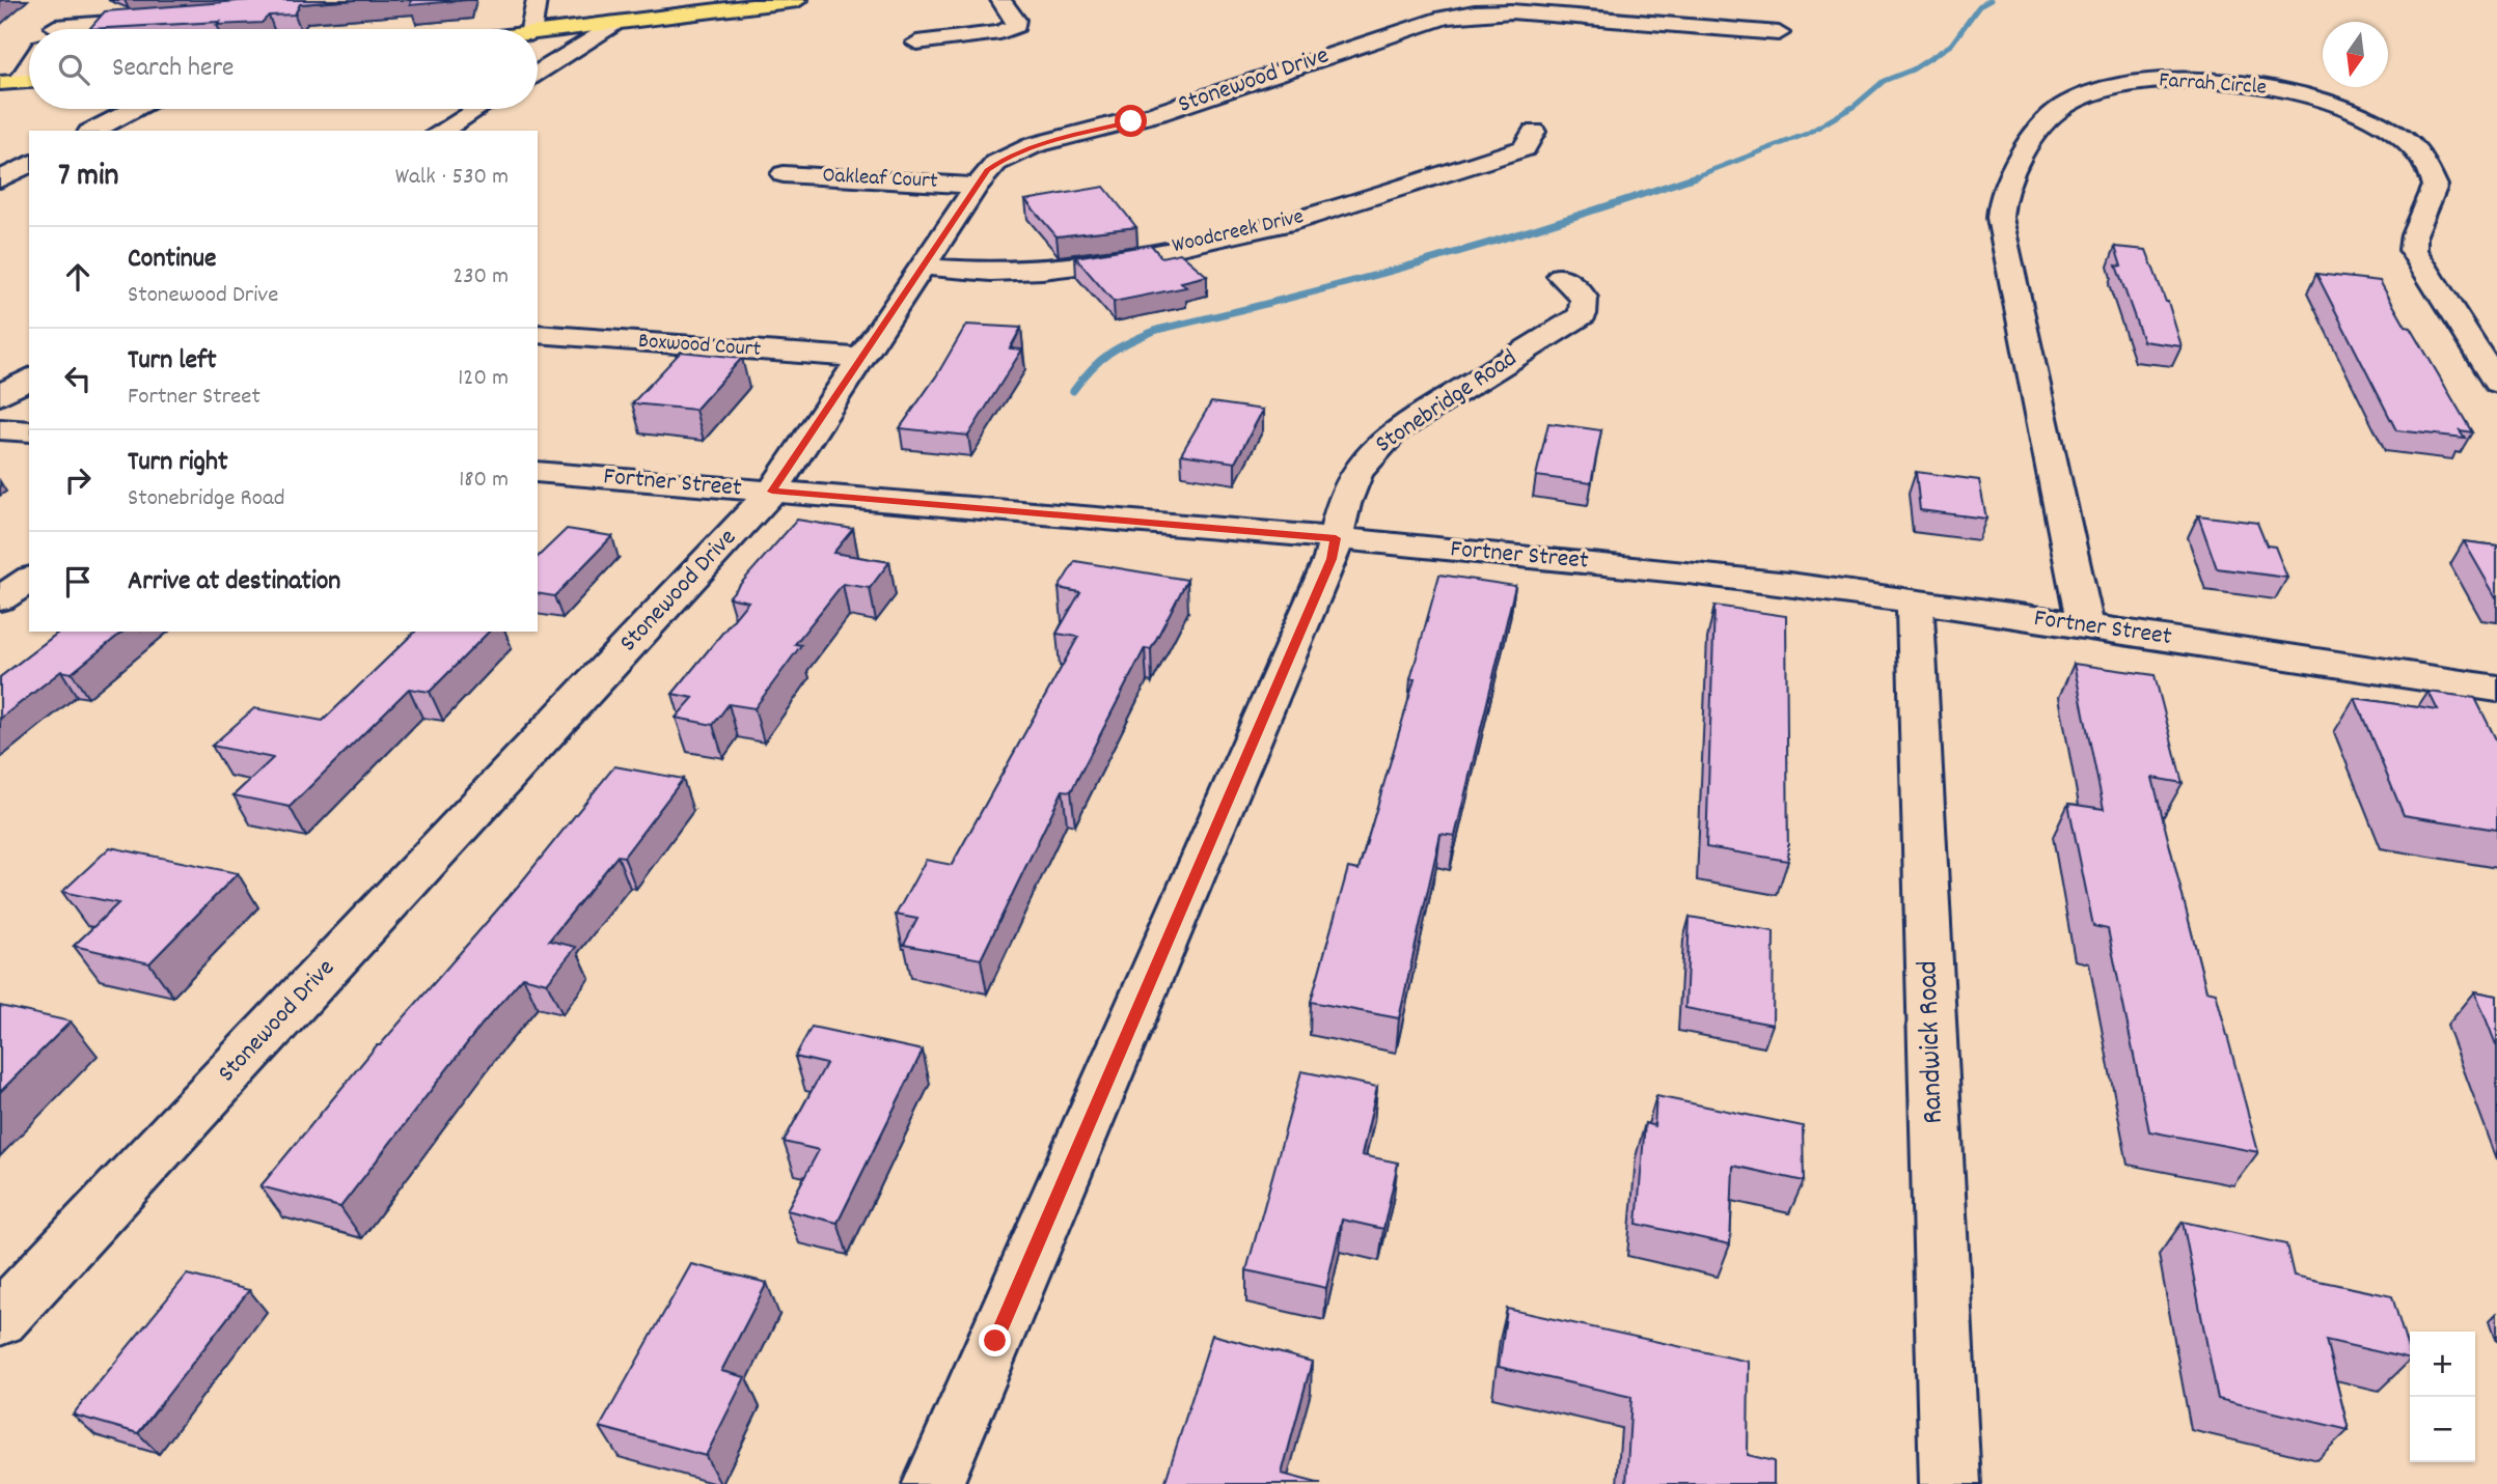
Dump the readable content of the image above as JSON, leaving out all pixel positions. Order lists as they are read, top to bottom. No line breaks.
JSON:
{"streets":{"street":["Stonewood Drive","Farrah Circle","Oakleaf Court","Woodcreek Drive","Boxwood Court","Stonebridge Road","Fortner Street","Randwick Road"]},"crossings":[["Stonewood Drive","Oakleaf Court"],["Stonewood Drive","Woodcreek Drive"],["Stonewood Drive","Boxwood Court"],["Stonewood Drive","Fortner Street"],["Farrah Circle","Fortner Street"],["Stonebridge Road","Fortner Street"],["Fortner Street","Randwick Road"]],"north":"bottom","page":{"search":"Search here","heading":["7 min","Walk · 530 m"],"list":[["Continue","Stonewood Drive","230 m"],["Turn left","Fortner Street","120 m"],["Turn right","Stonebridge Road","180 m"],"Arrive at destination"],"map_buttons":["+","−"]}}
